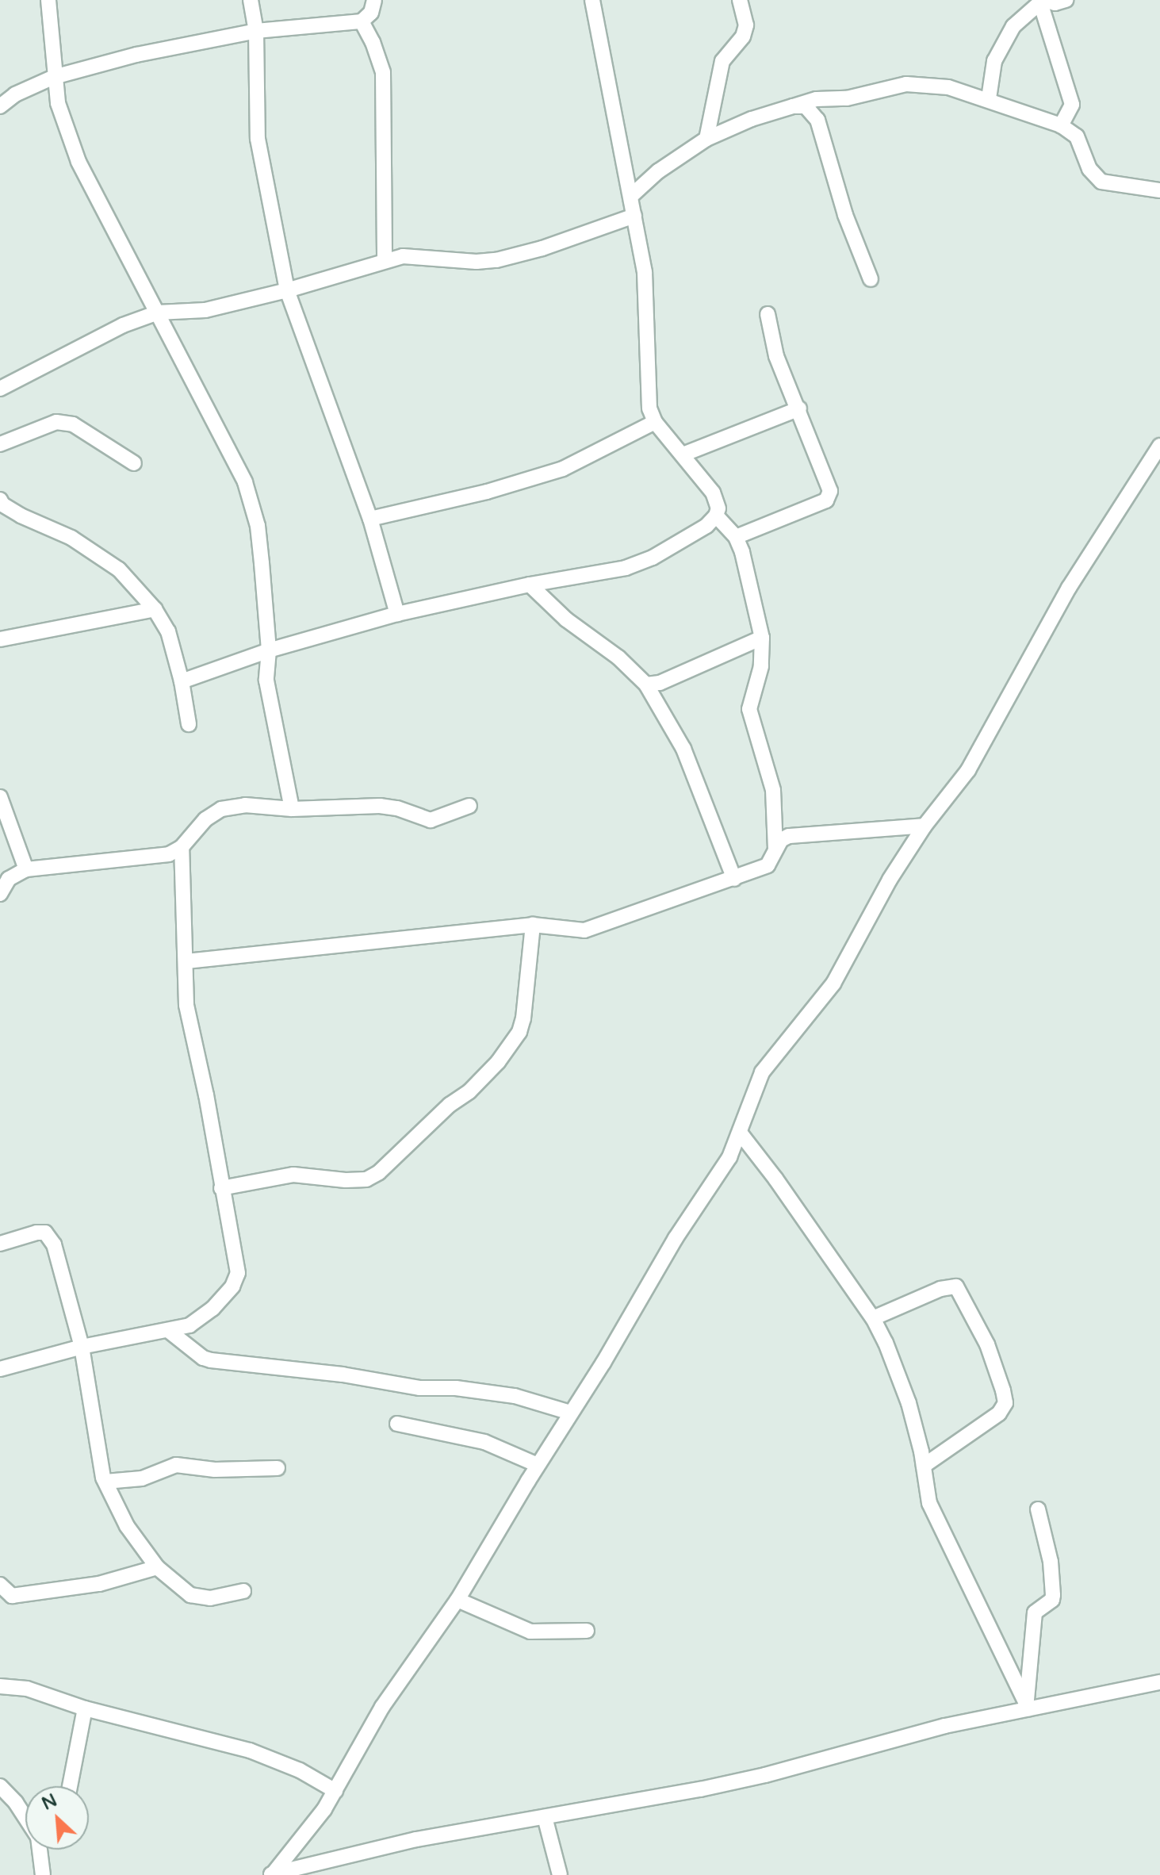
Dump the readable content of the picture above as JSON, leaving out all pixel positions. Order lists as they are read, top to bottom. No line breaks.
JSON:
{"north":"top left"}
